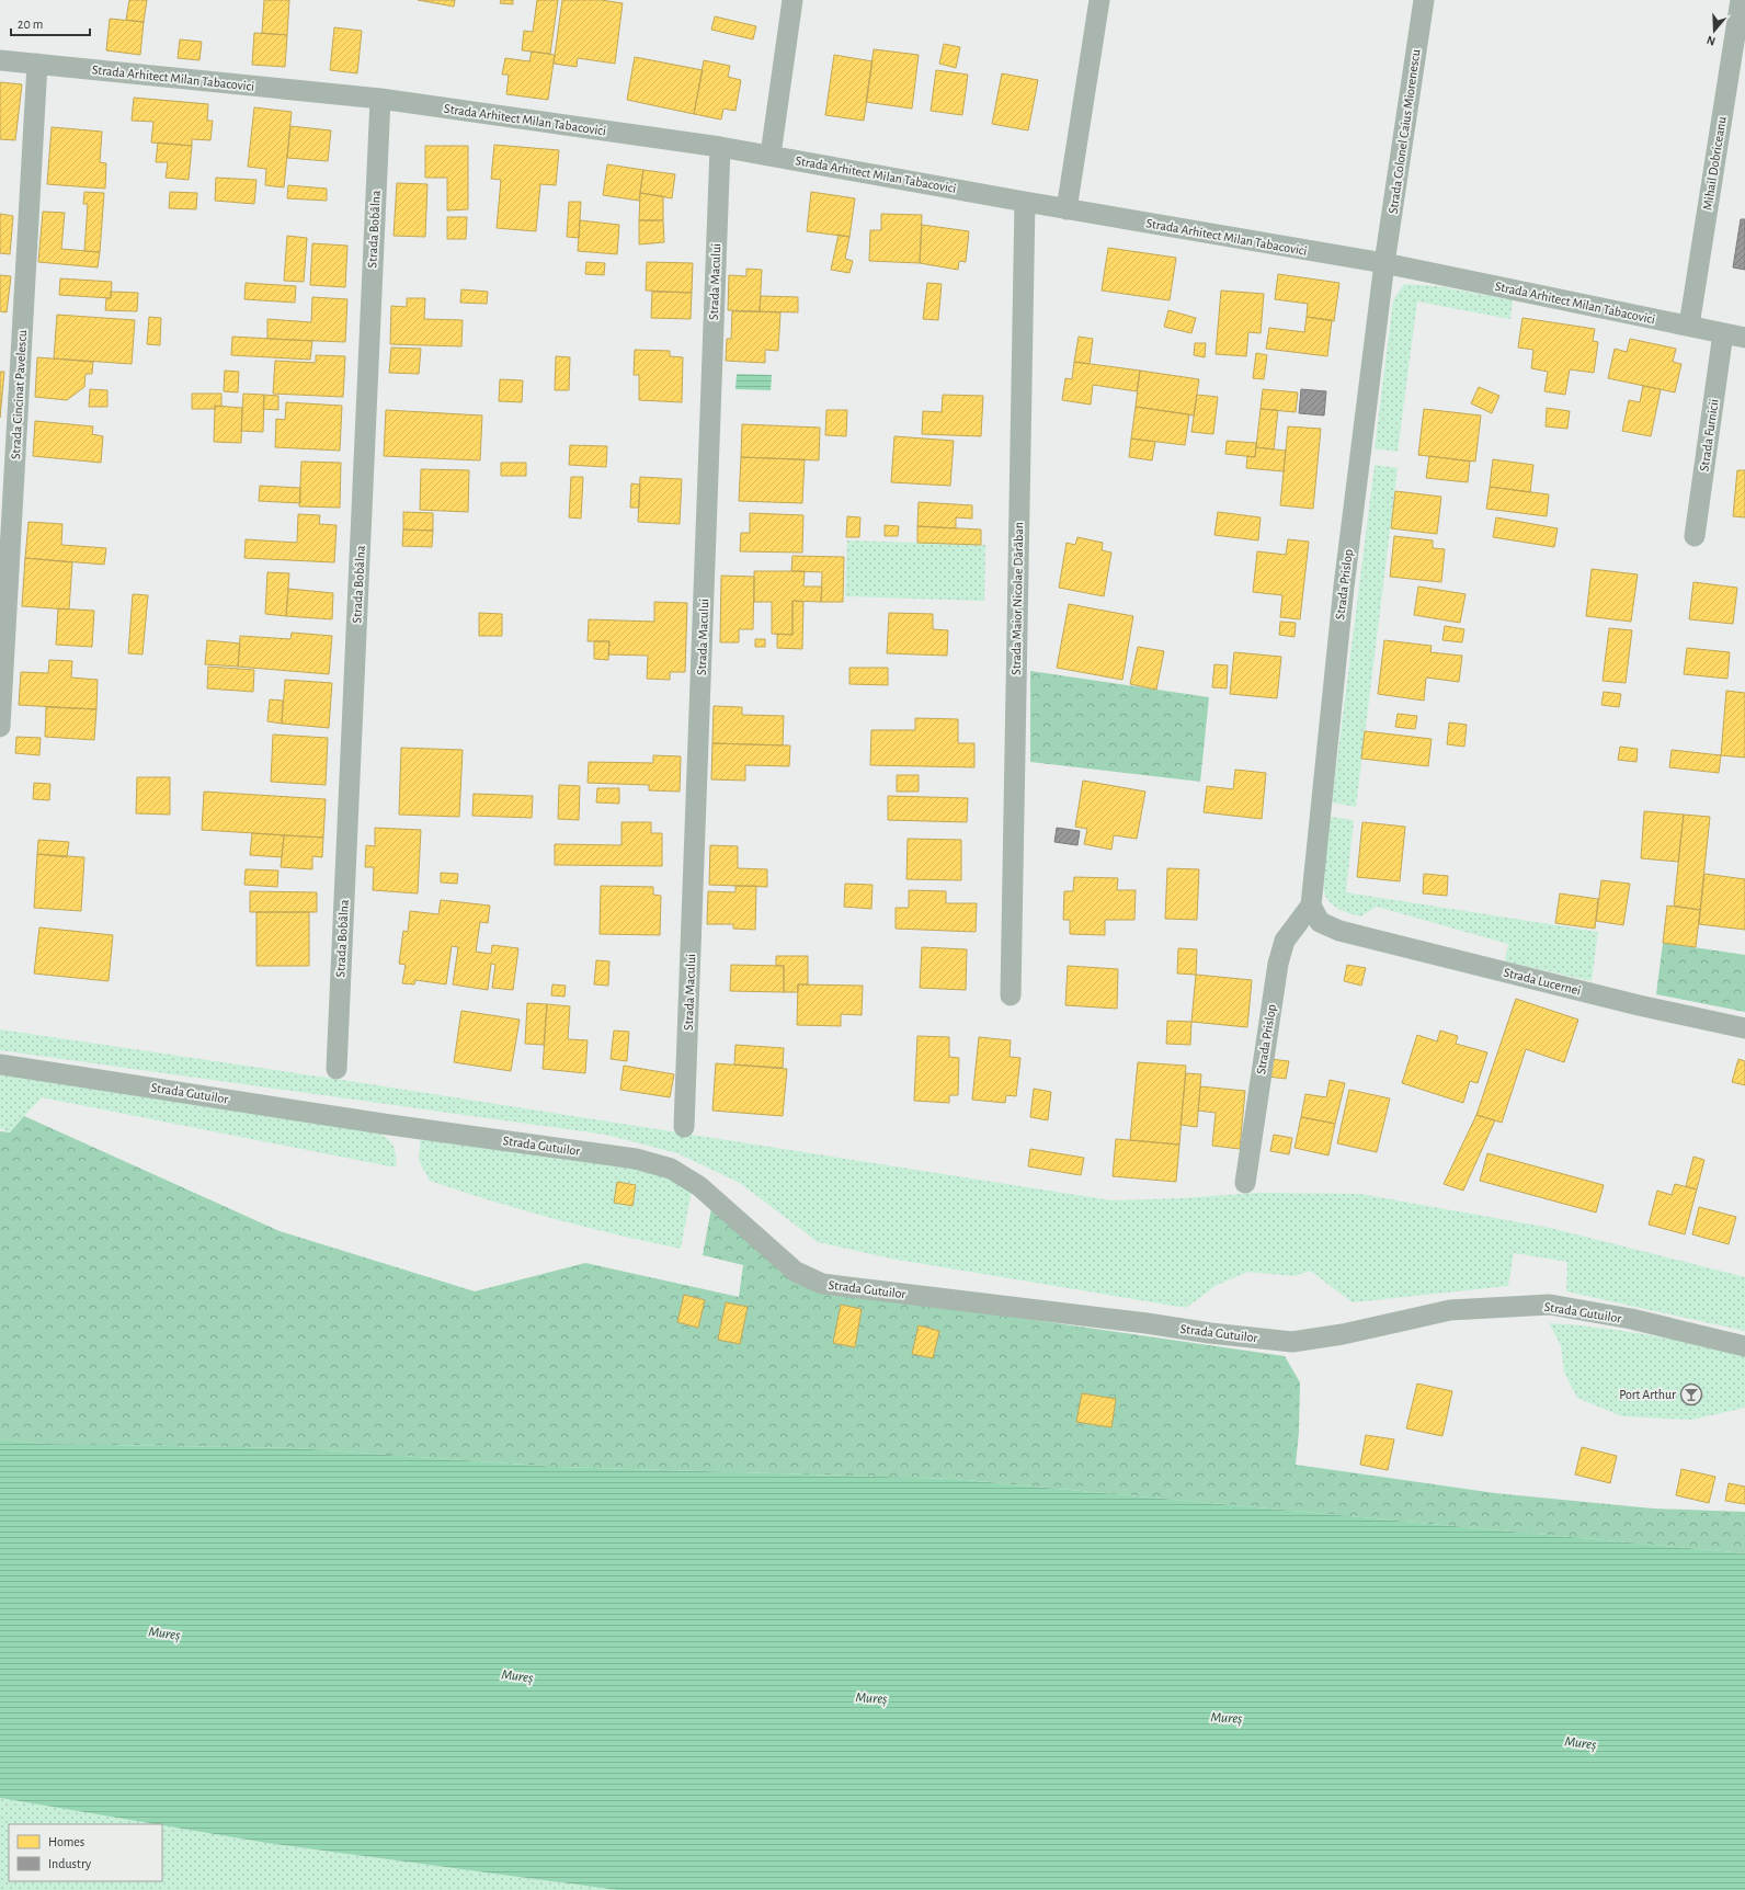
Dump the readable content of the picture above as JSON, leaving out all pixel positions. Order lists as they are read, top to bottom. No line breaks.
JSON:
{"streets":{"street":["Strada Arhitect Milan Tabacovici","Strada Colonel Caius Miorenescu","Mihail Dobriceanu","Strada Bobâlna","Strada Macului","Strada Cincinat Pavelescu","Strada Furnicii","Strada Prislop","Strada Maior Nicolae Dărăban","Strada Lucernei","Strada Gutuilor"]},"crossings":[["Strada Arhitect Milan Tabacovici","Strada Colonel Caius Miorenescu"],["Strada Arhitect Milan Tabacovici","Mihail Dobriceanu"],["Strada Arhitect Milan Tabacovici","Strada Bobâlna"],["Strada Arhitect Milan Tabacovici","Strada Macului"],["Strada Arhitect Milan Tabacovici","Strada Cincinat Pavelescu"],["Strada Arhitect Milan Tabacovici","Strada Furnicii"],["Strada Arhitect Milan Tabacovici","Strada Prislop"],["Strada Arhitect Milan Tabacovici","Strada Maior Nicolae Dărăban"],["Strada Colonel Caius Miorenescu","Strada Prislop"],["Strada Prislop","Strada Lucernei"]],"water":["Mureș"],"places":{"bar":["Port Arthur"]},"legend":["Homes","Industry"],"scale_bar":"20 m","north":"bottom"}
